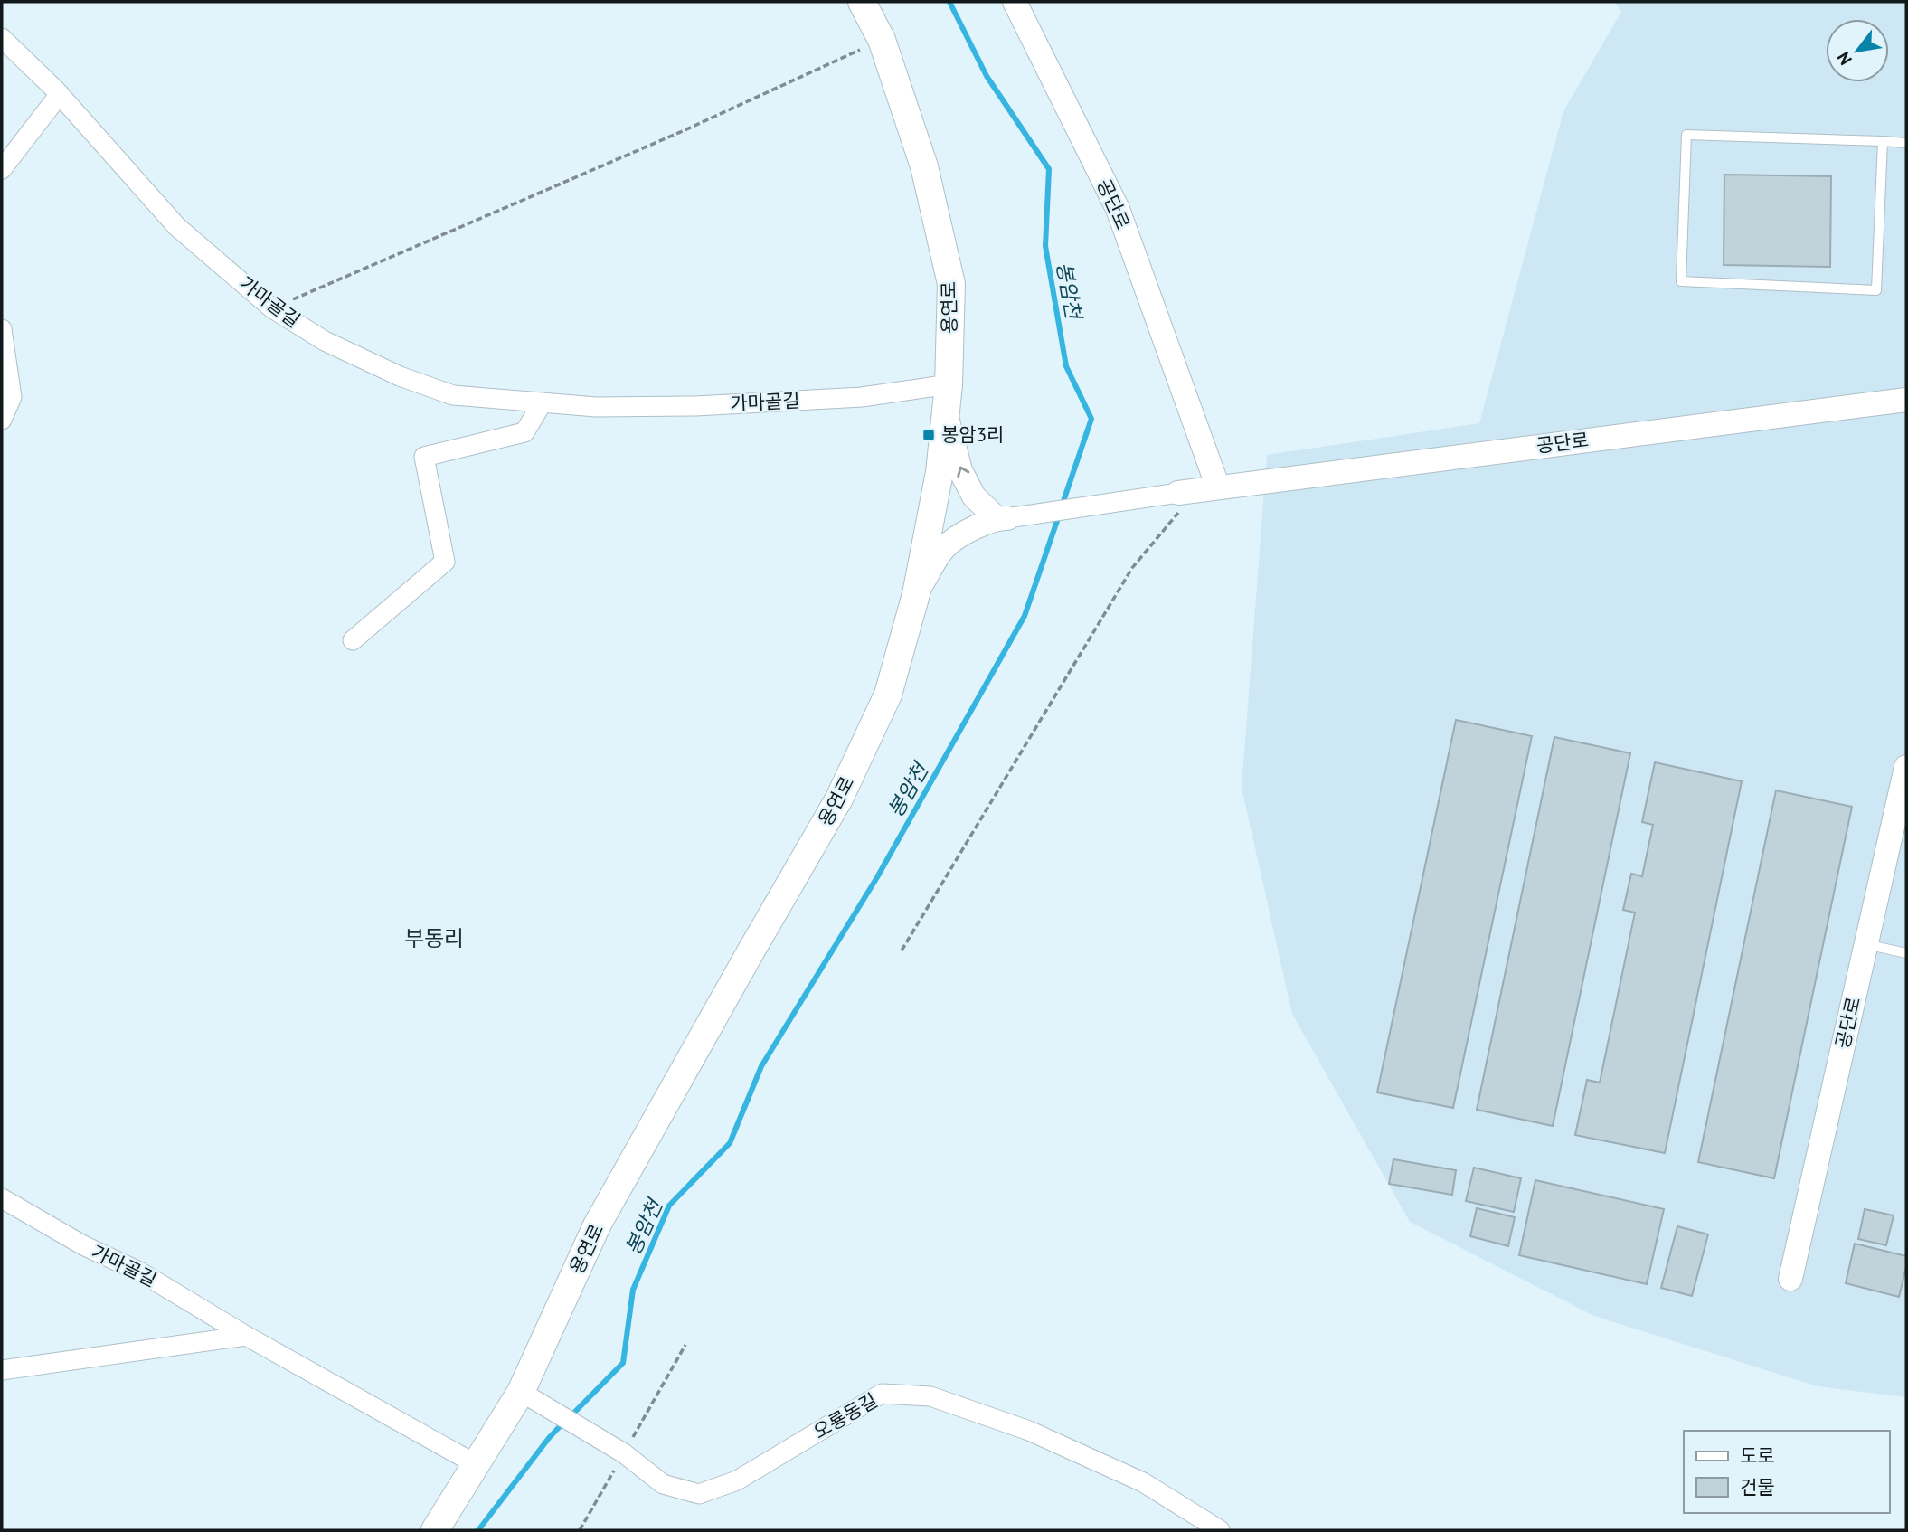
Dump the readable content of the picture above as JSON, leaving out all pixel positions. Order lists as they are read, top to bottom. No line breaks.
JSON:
{"streets":{"main road":["용연로"],"street":["공단로","가마골길","오룡동길"]},"crossings":[["가마골길","용연로"],["용연로","오룡동길"]],"districts":["부동리"],"water":["봉암천"],"places":{"transit":["봉암3리"]},"legend":["도로","건물"],"north":"bottom left"}
